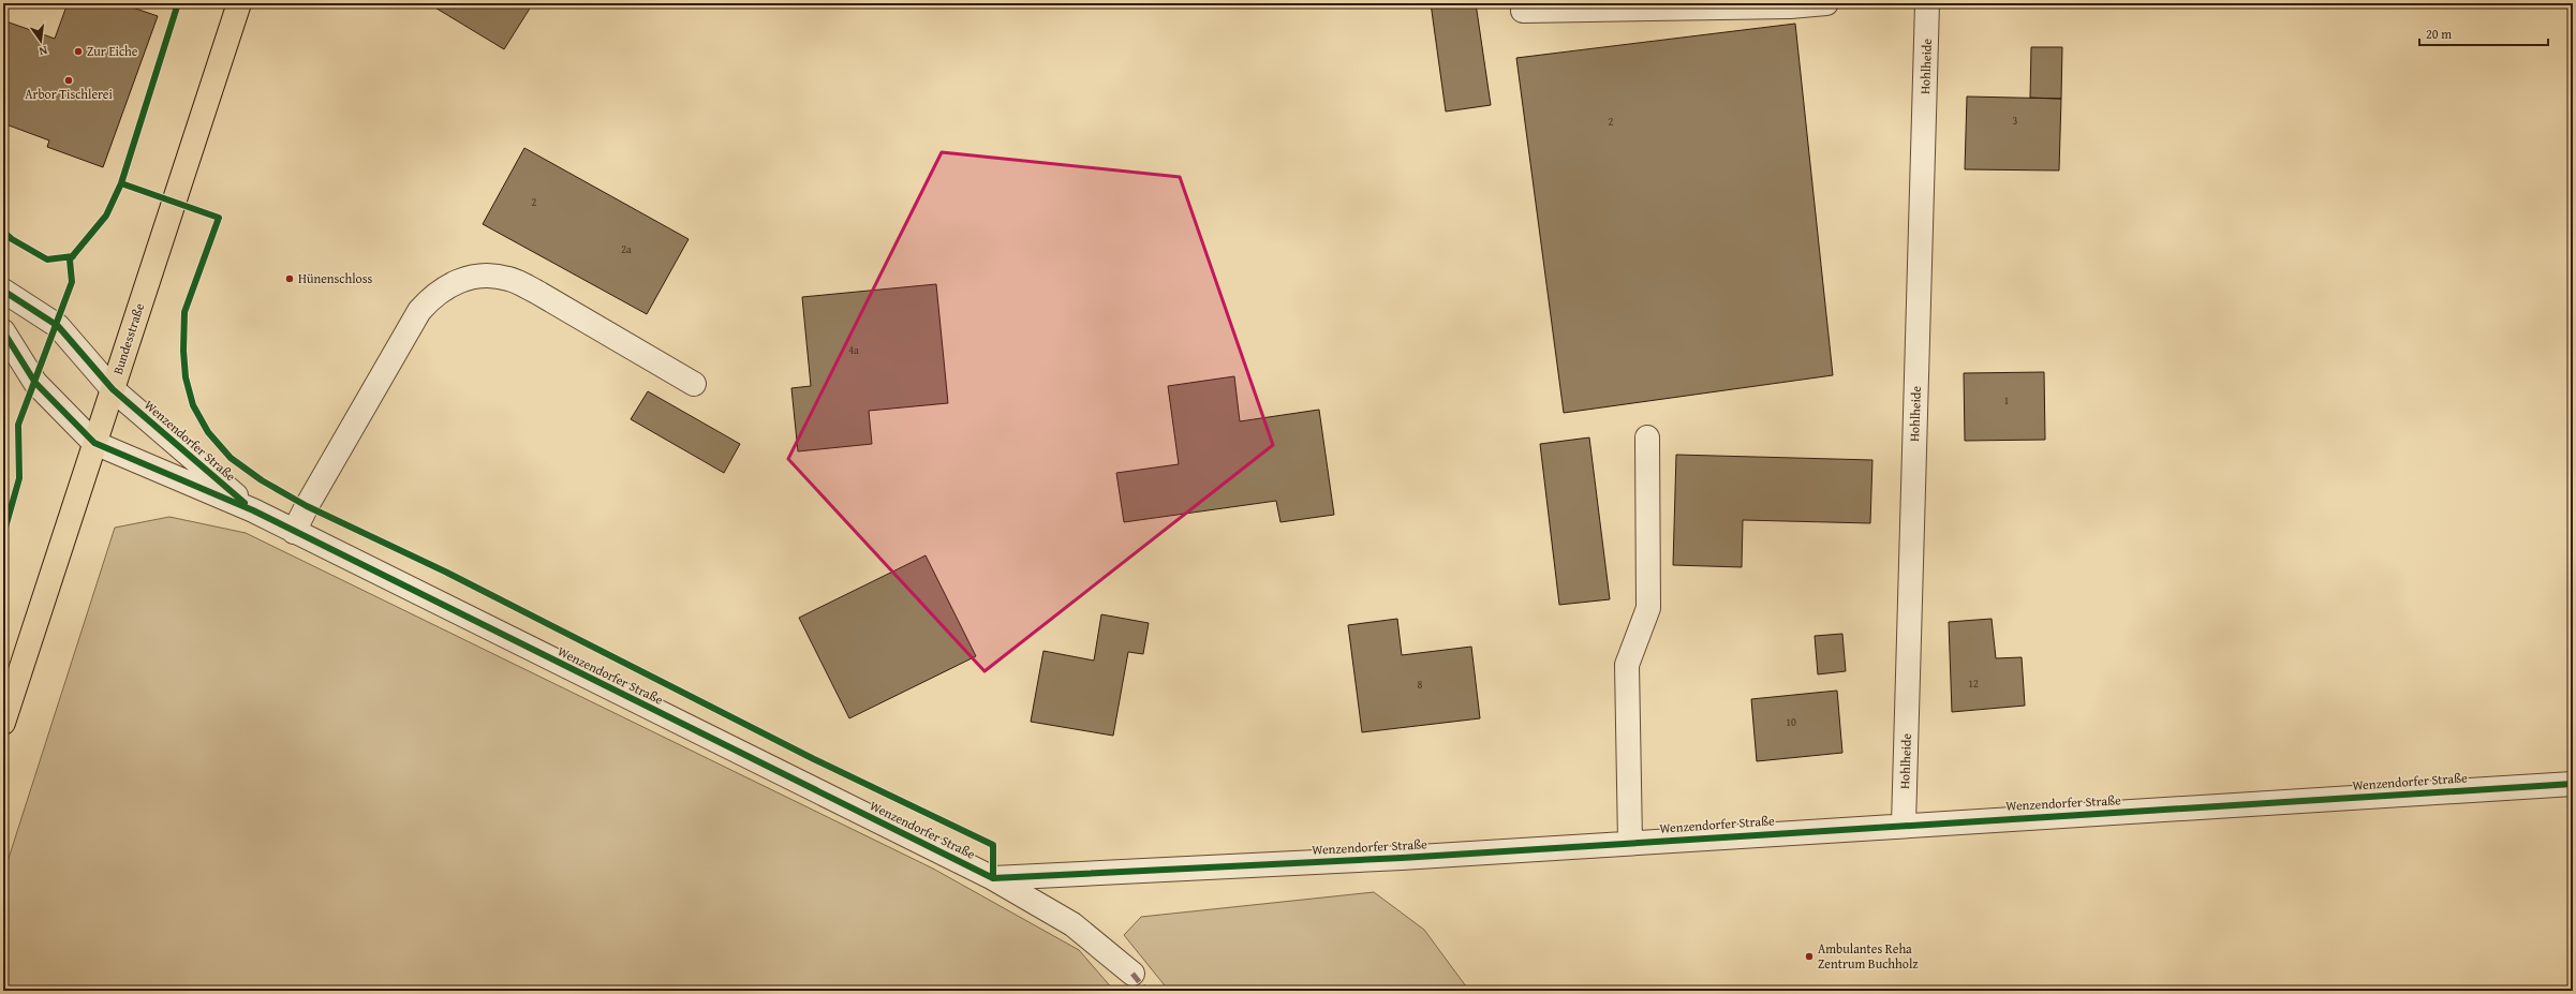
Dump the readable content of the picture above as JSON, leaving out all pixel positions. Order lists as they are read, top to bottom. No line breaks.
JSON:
{"streets":{"main road":["Bundesstraße"],"street":["Hohlheide","Wenzendorfer Straße"]},"crossings":[["Hohlheide","Wenzendorfer Straße"],["Bundesstraße","Wenzendorfer Straße"]],"places":["Zur Eiche","Arbor Tischlerei","Hünenschloss","Ambulantes Reha Zentrum Buchholz"],"house_numbers":["3","2","2","2a","4a","1","12","8","10"],"scale_bar":"20 m","north":"bottom"}
